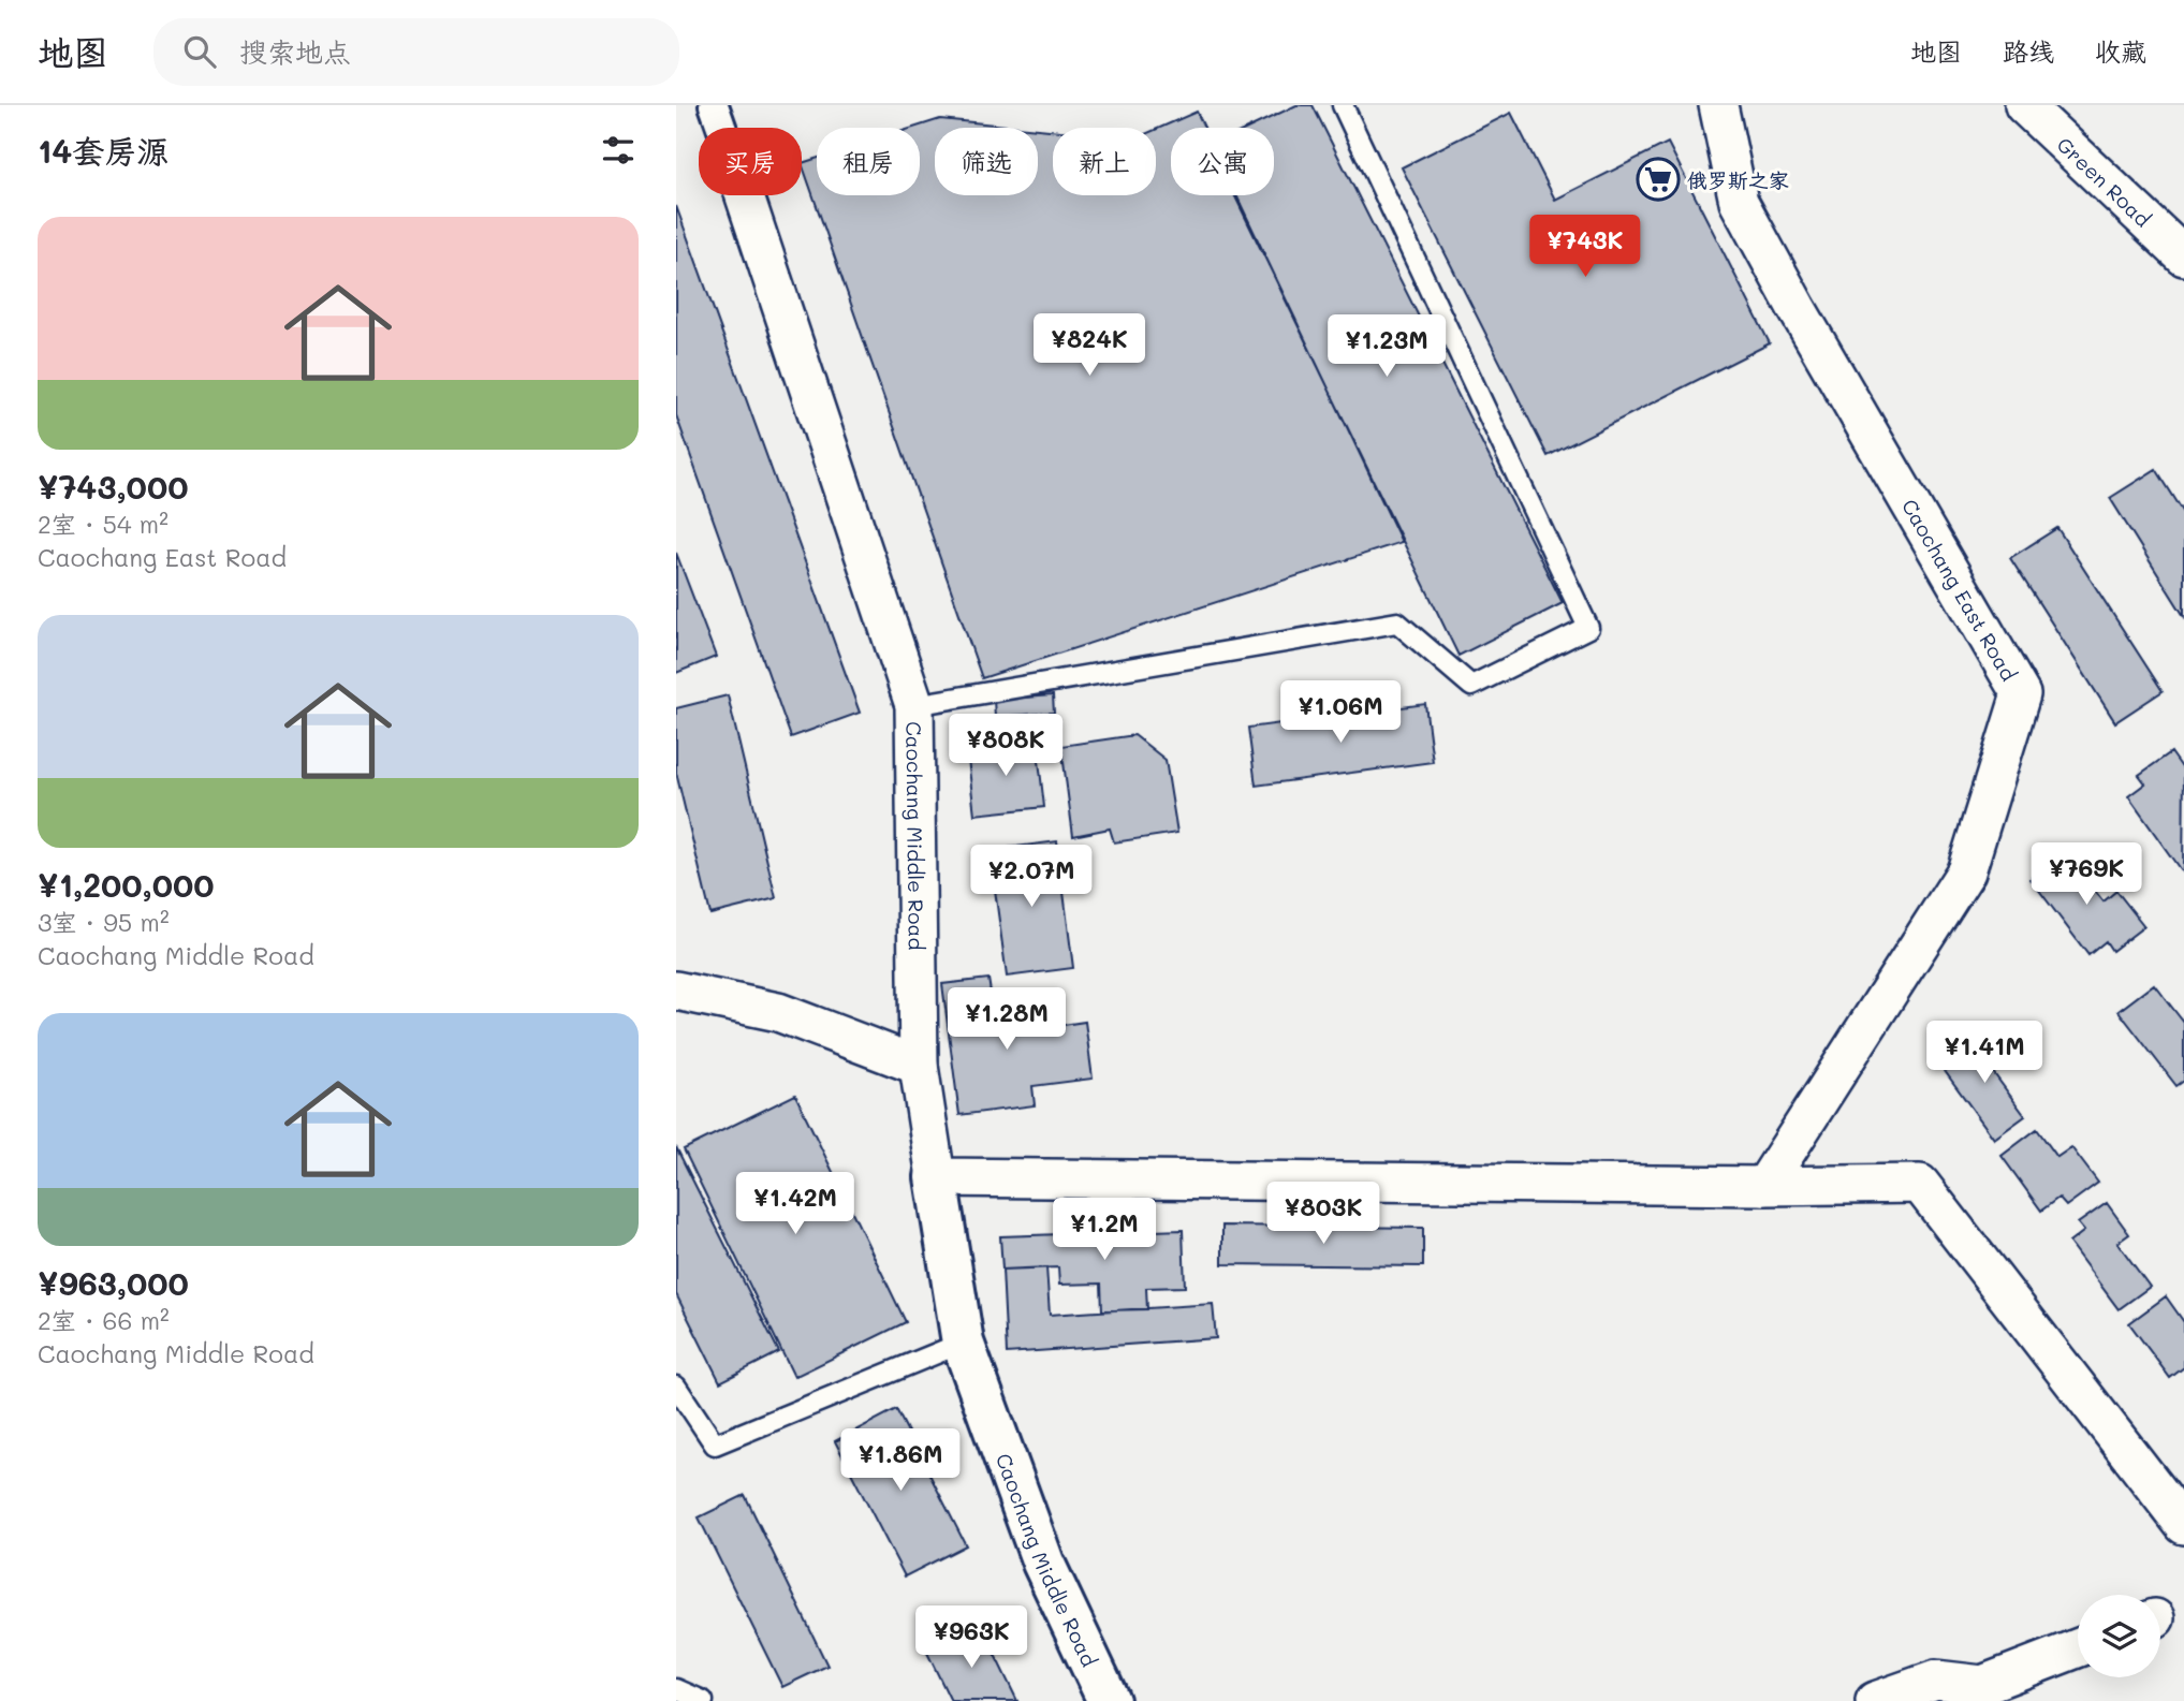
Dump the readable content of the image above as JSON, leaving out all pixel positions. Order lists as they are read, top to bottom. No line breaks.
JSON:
{"streets":{"street":["Green Road","Caochang East Road","Caochang Middle Road"]},"places":{"supermarket":["俄罗斯之家"]},"page":{"header":"地图","search":"搜索地点","nav":["地图","路线","收藏"],"heading":"14套房源","chip":["买房","租房","筛选","新上","公寓"],"list":[{"name":"¥743,000","note":"2室 · 54 m² · Caochang East Road"},{"name":"¥1,200,000","note":"3室 · 95 m² · Caochang Middle Road"},{"name":"¥963,000","note":"2室 · 66 m² · Caochang Middle Road"}],"price":["¥743K","¥824K","¥1.23M","¥1.06M","¥808K","¥769K","¥2.07M","¥1.28M","¥1.41M","¥1.42M","¥803K","¥1.2M","¥1.86M","¥963K"]}}
